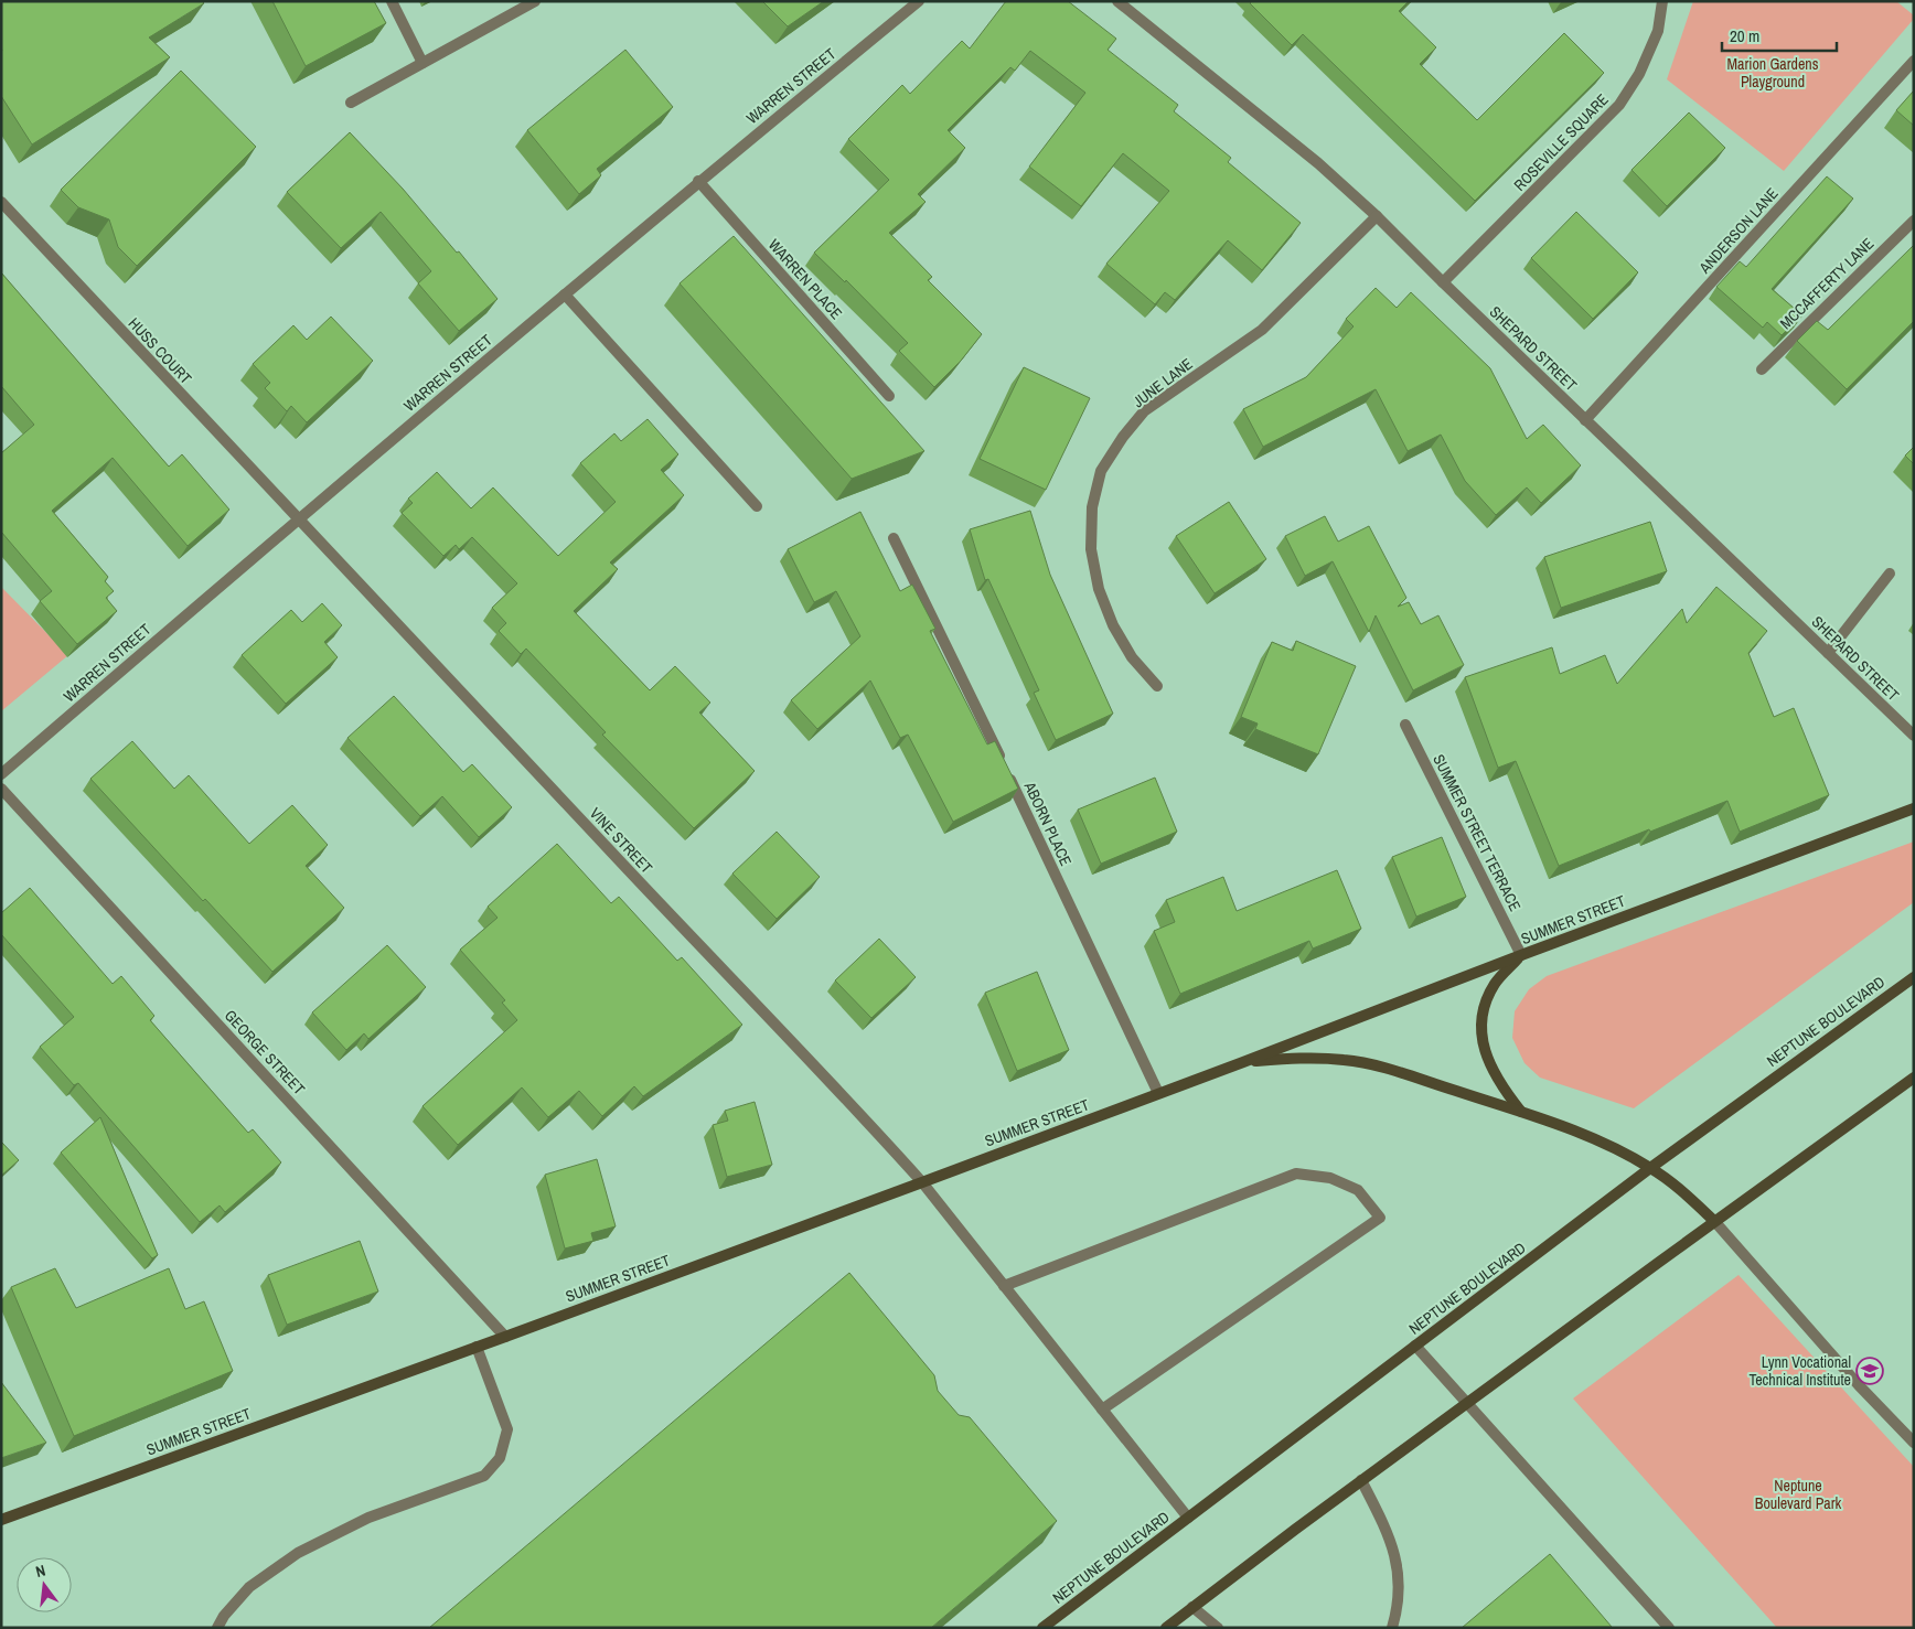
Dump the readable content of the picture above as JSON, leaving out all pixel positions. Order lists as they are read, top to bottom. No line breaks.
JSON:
{"streets":{"main road":["SUMMER STREET","NEPTUNE BOULEVARD"],"street":["WARREN STREET","ROSEVILLE SQUARE","ANDERSON LANE","WARREN PLACE","MCCAFFERTY LANE","SHEPARD STREET","HUSS COURT","JUNE LANE","ABORN PLACE","SUMMER STREET TERRACE","VINE STREET","GEORGE STREET"]},"crossings":[["WARREN STREET","WARREN PLACE"],["WARREN STREET","HUSS COURT"],["WARREN STREET","VINE STREET"],["ROSEVILLE SQUARE","SHEPARD STREET"],["ANDERSON LANE","SHEPARD STREET"],["SHEPARD STREET","JUNE LANE"],["HUSS COURT","VINE STREET"],["ABORN PLACE","SUMMER STREET"],["SUMMER STREET TERRACE","SUMMER STREET"],["VINE STREET","SUMMER STREET"],["VINE STREET","NEPTUNE BOULEVARD"],["SUMMER STREET","NEPTUNE BOULEVARD"],["SUMMER STREET","GEORGE STREET"]],"parks":["Marion Gardens Playground","Neptune Boulevard Park"],"places":{"school or university":["Lynn Vocational Technical Institute"]},"scale_bar":"20 m","north":"top"}
